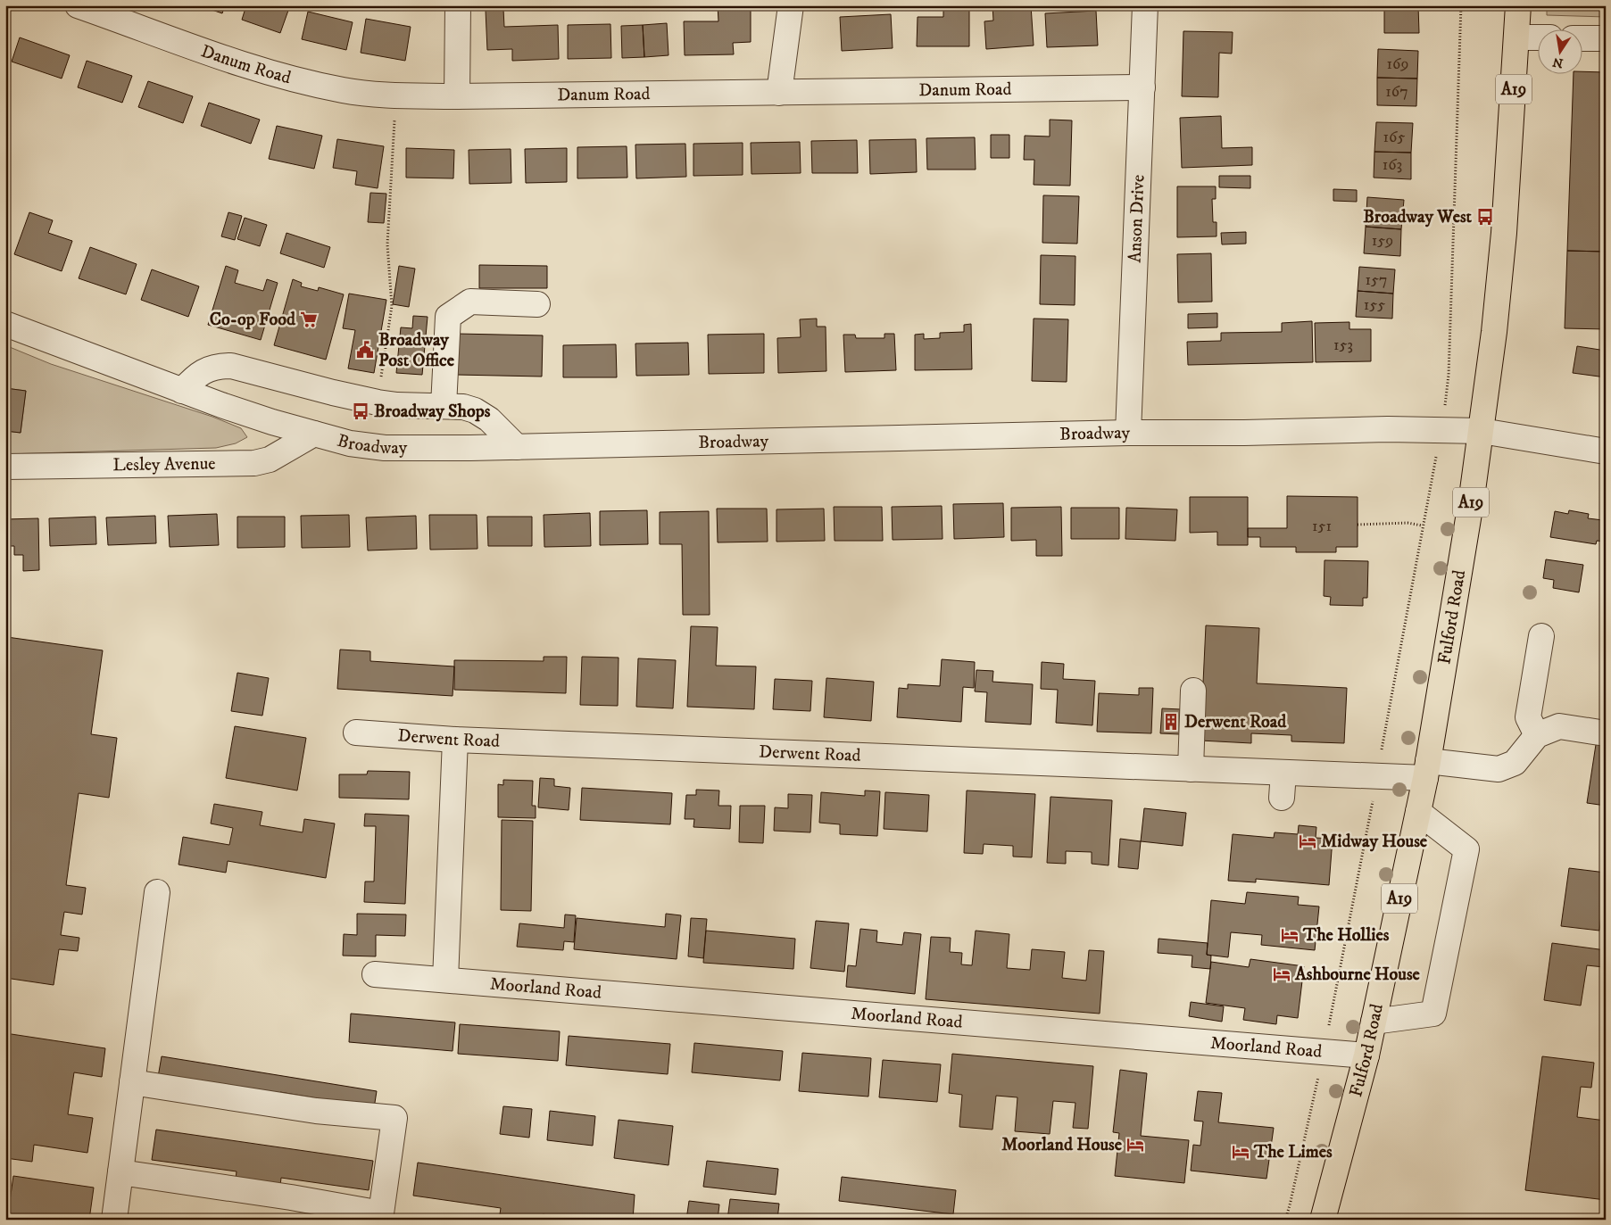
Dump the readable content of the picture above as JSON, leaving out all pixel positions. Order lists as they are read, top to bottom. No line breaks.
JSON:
{"streets":{"main road":["A19","Fulford Road"],"street":["Danum Road","Anson Drive","Broadway","Lesley Avenue","Derwent Road","Moorland Road"]},"crossings":[["Danum Road","Anson Drive"],["Anson Drive","Broadway"],["Broadway","Lesley Avenue"],["Broadway","Fulford Road"],["Fulford Road","Derwent Road"],["Fulford Road","Moorland Road"]],"places":{"bus stop":["Broadway West","Broadway Shops"],"supermarket":["Co-op Food"],"public building":["Broadway Post Office"],"building":["Derwent Road"],"hotel":["Midway House","The Hollies","Ashbourne House","Moorland House","The Limes"]},"house_numbers":["169","167","165","163","159","157","155","153","151"],"north":"bottom"}
